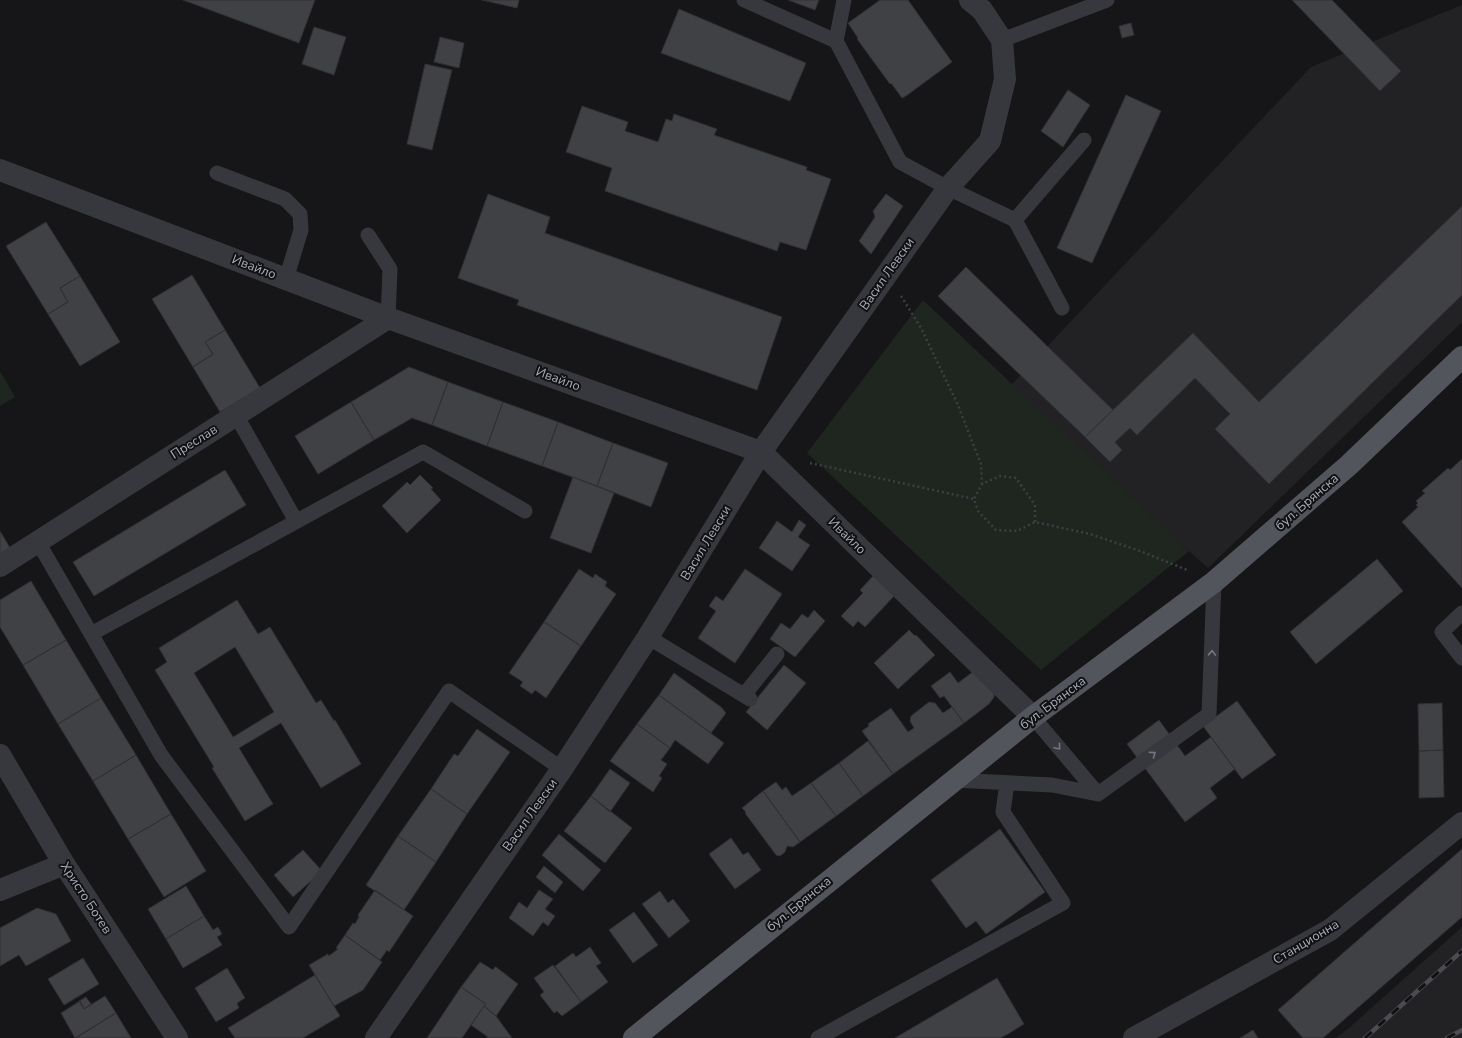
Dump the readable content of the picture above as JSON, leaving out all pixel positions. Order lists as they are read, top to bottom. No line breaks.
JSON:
{"streets":{"main road":["бул. Брянска"],"street":["Ивайло","Васил Левски","Преслав","Христо Ботев","Станционна"]},"crossings":[["Ивайло","Васил Левски"],["Ивайло","Преслав"],["Ивайло","бул. Брянска"]]}
